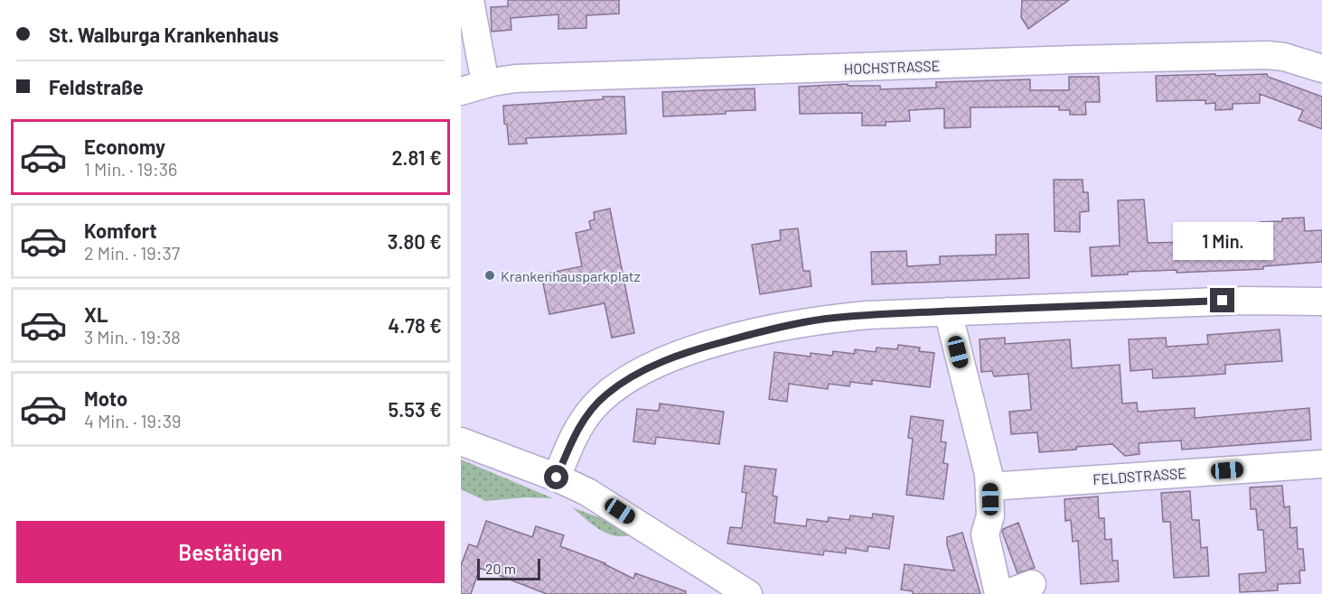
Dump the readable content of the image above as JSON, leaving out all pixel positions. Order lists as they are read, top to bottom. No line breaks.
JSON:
{"streets":{"street":["HOCHSTRASSE","FELDSTRASSE"]},"places":["Krankenhausparkplatz"],"scale_bar":"20 m","page":{"banner":["St. Walburga Krankenhaus","Feldstraße"],"list":[{"name":"Economy","note":"1 Min. · 19:36","value":"2.81 €"},{"name":"Komfort","note":"2 Min. · 19:37","value":"3.80 €"},{"name":"XL","note":"3 Min. · 19:38","value":"4.78 €"},{"name":"Moto","note":"4 Min. · 19:39","value":"5.53 €"}],"bubble":"1 Min.","buttons":"Bestätigen","scale":"20 m"}}
